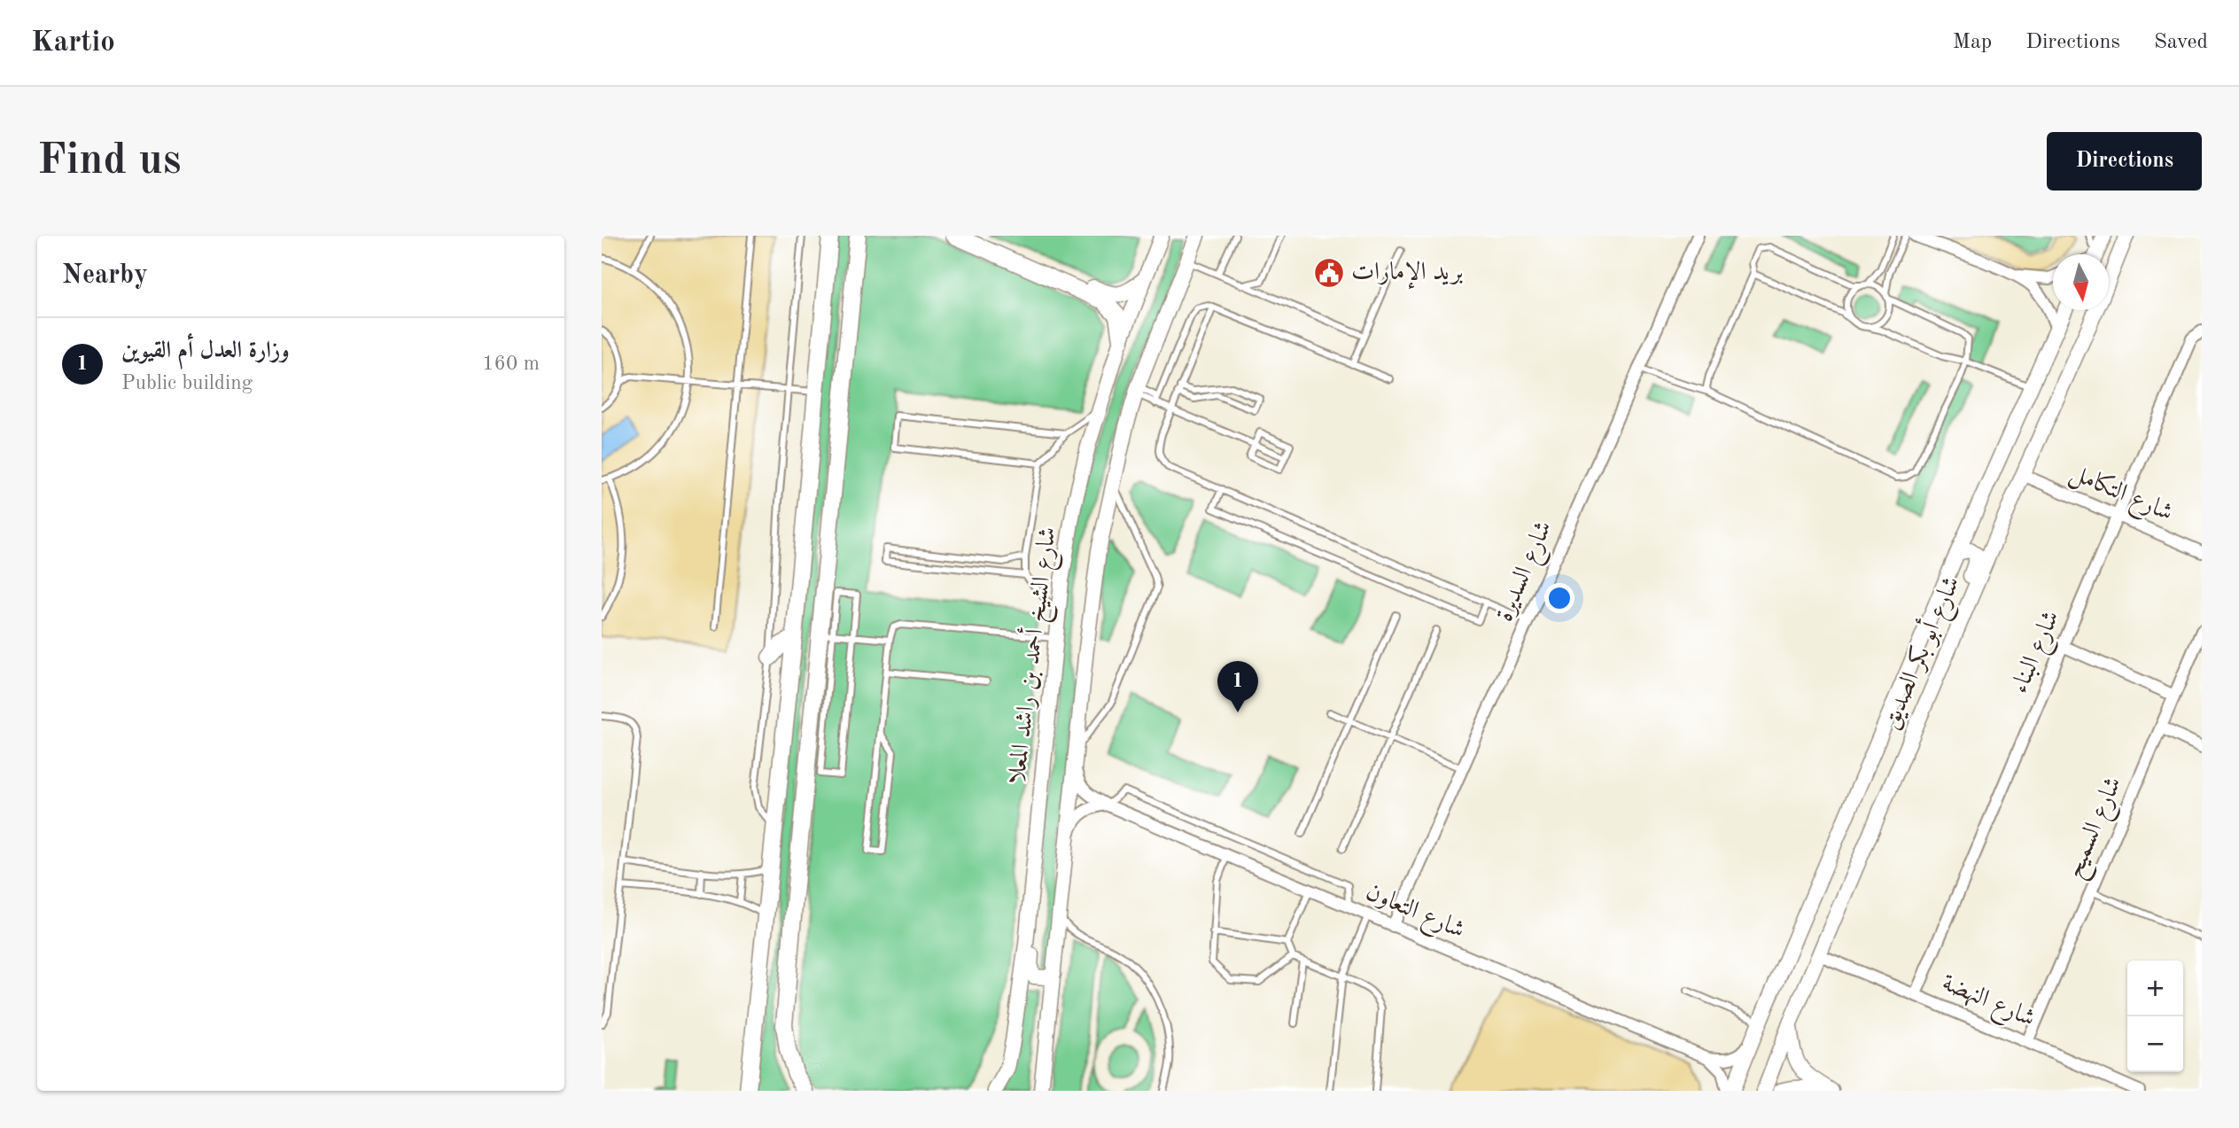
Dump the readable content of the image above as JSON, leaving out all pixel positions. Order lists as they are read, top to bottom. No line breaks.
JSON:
{"streets":{"street":["شارع التكامل","شارع السديرة","شارع البناء","شارع أبو بكر الصديق","شارع الشيخ أحمد بن راشد المعلا","شارع السميح","شارع التعاون","شارع النهضة"]},"crossings":[["شارع التكامل","شارع البناء"],["شارع التكامل","شارع أبو بكر الصديق"],["شارع السديرة","شارع التعاون"],["شارع البناء","شارع النهضة"],["شارع أبو بكر الصديق","شارع التعاون"],["شارع أبو بكر الصديق","شارع النهضة"],["شارع الشيخ أحمد بن راشد المعلا","شارع التعاون"],["شارع السميح","شارع النهضة"]],"places":{"public building":["بريد الإمارات"]},"north":"bottom","page":{"header":"Kartio","nav":["Map","Directions","Saved"],"buttons":"Directions","title":"Find us","heading":"Nearby","list":[{"mark":"1","name":"وزارة العدل أم القيوين","note":"Public building","value":"160 m"}],"pins":"1","map_buttons":["+","−"]}}
